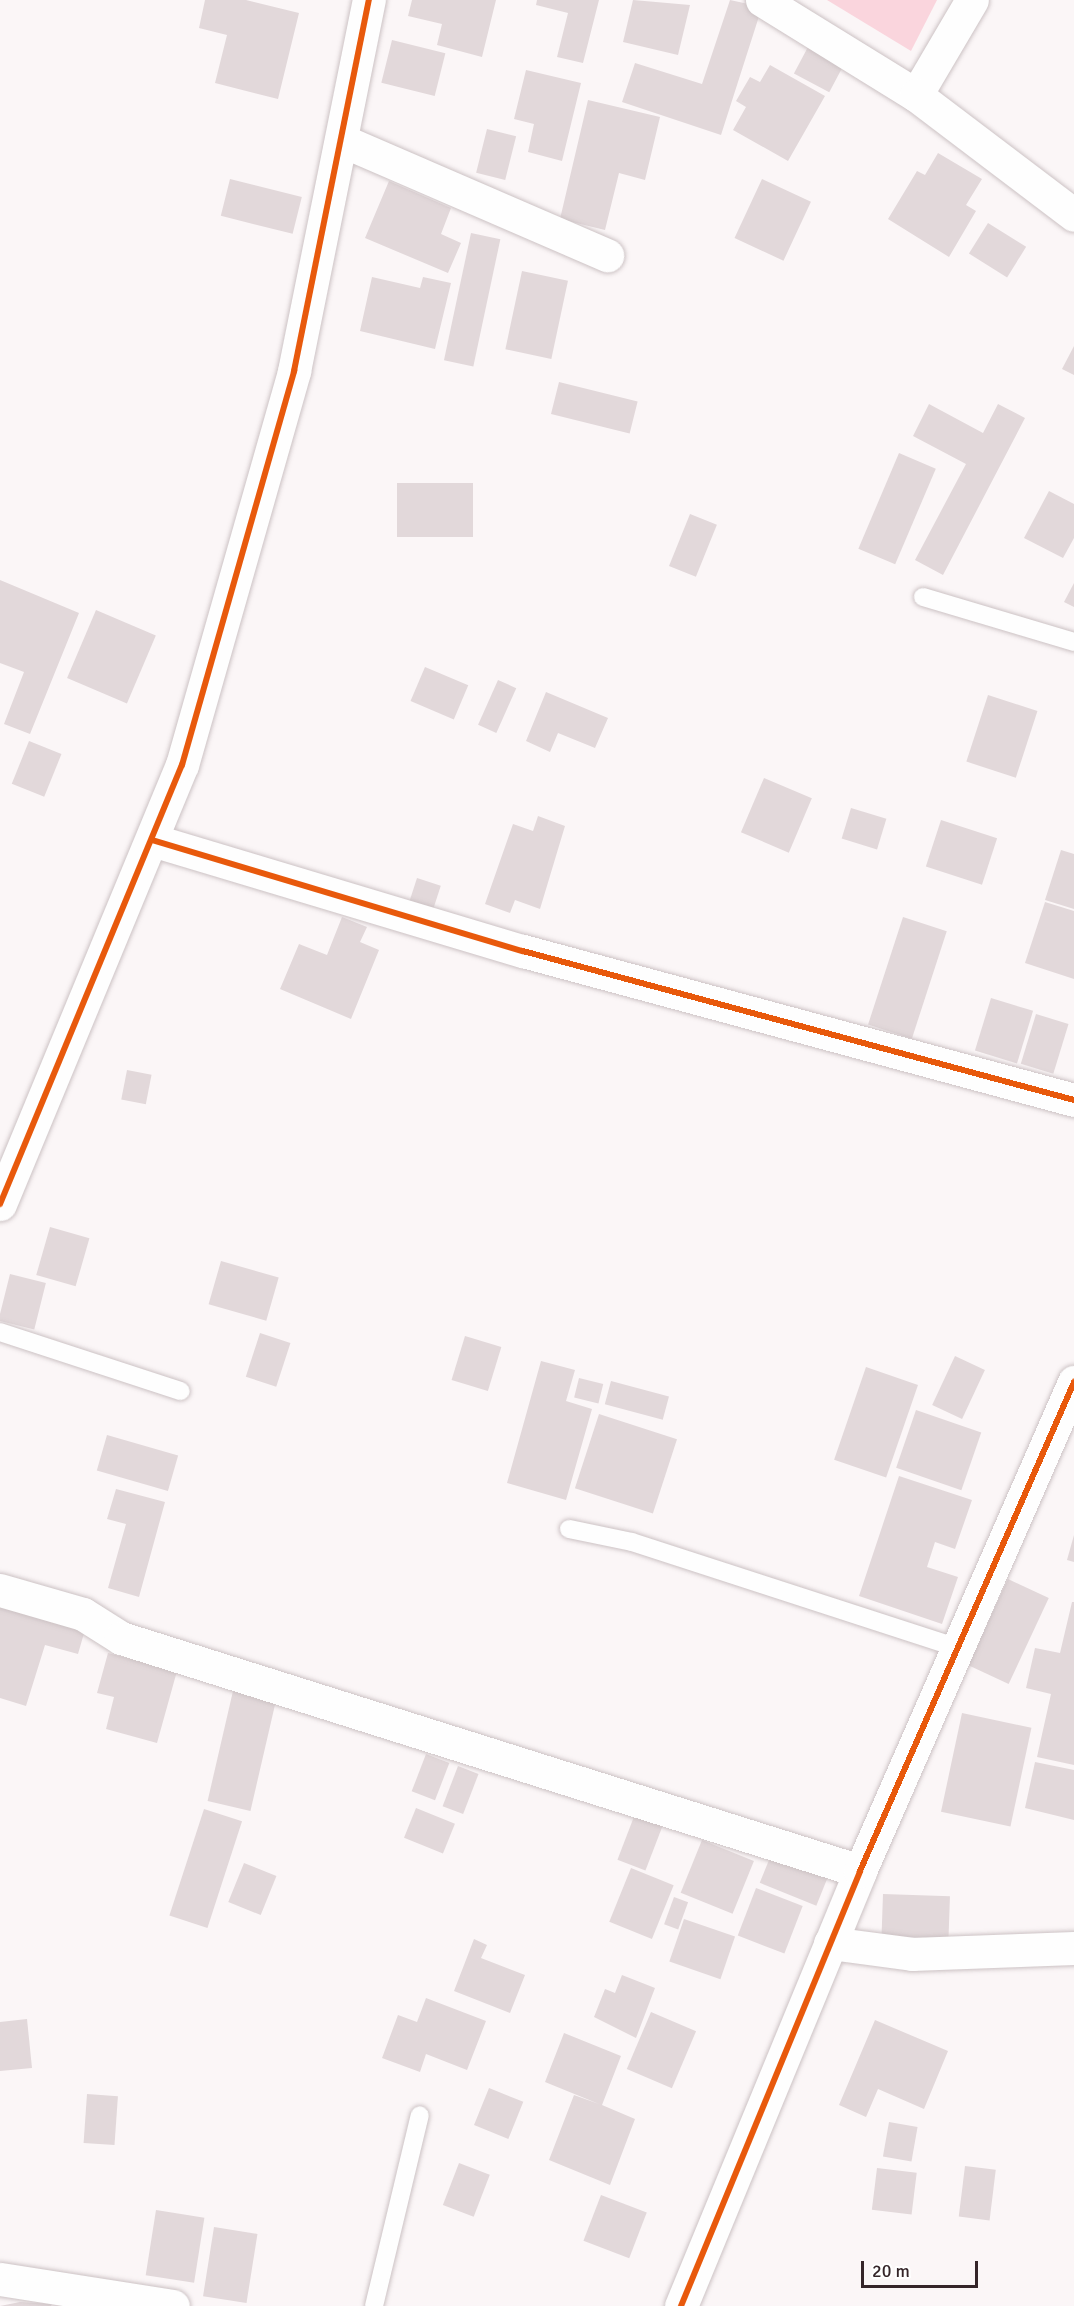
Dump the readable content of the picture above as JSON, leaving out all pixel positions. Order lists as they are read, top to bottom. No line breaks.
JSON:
{"scale_bar":"20 m"}
